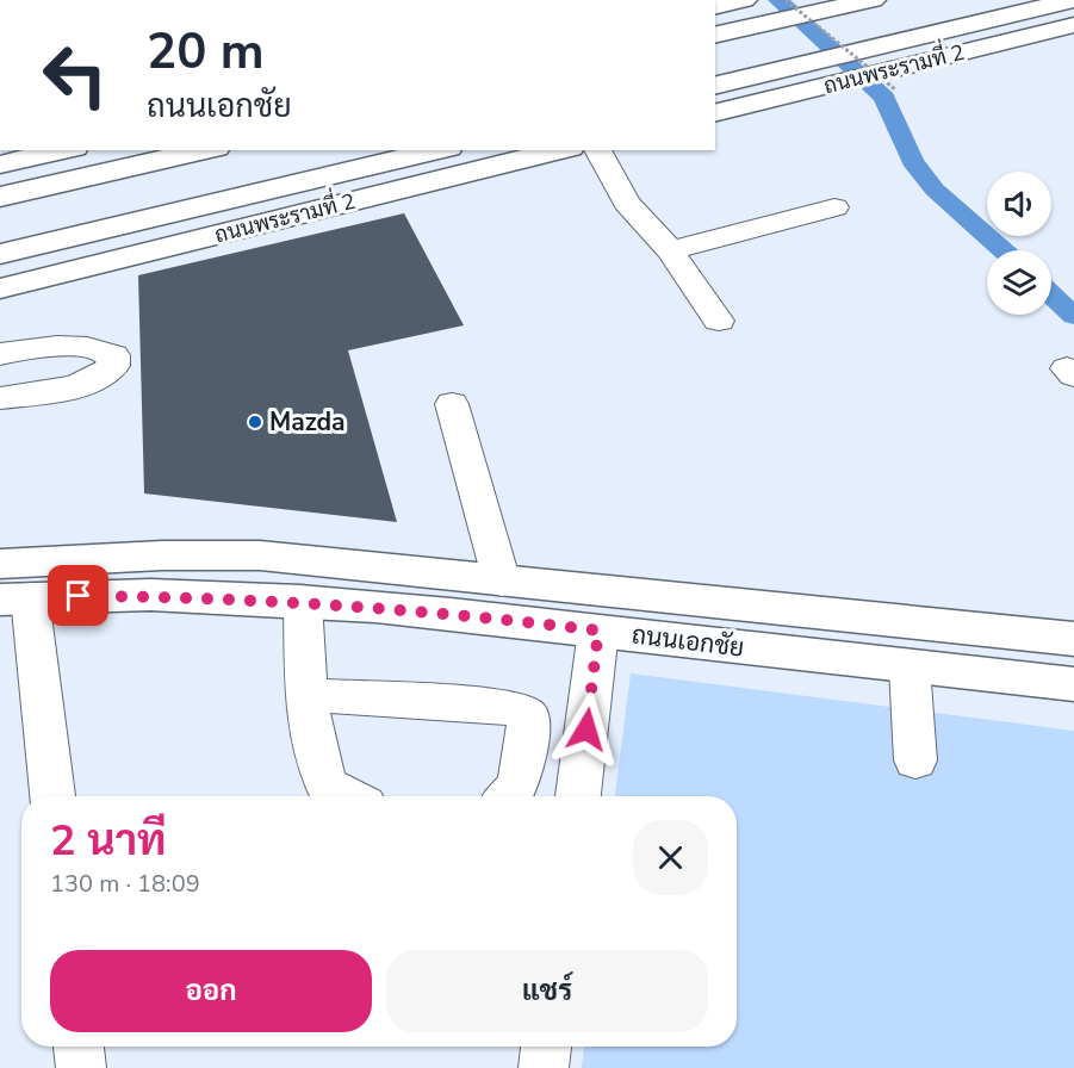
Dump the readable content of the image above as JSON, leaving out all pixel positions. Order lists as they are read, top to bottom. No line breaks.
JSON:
{"streets":{"main road":["ถนนพระรามที่ 2","ถนนเอกชัย"]},"places":["Mazda"],"page":{"turn":["20 m","ถนนเอกชัย"],"heading":["2 นาที","130 m · 18:09"],"buttons":["ออก","แชร์"]}}
